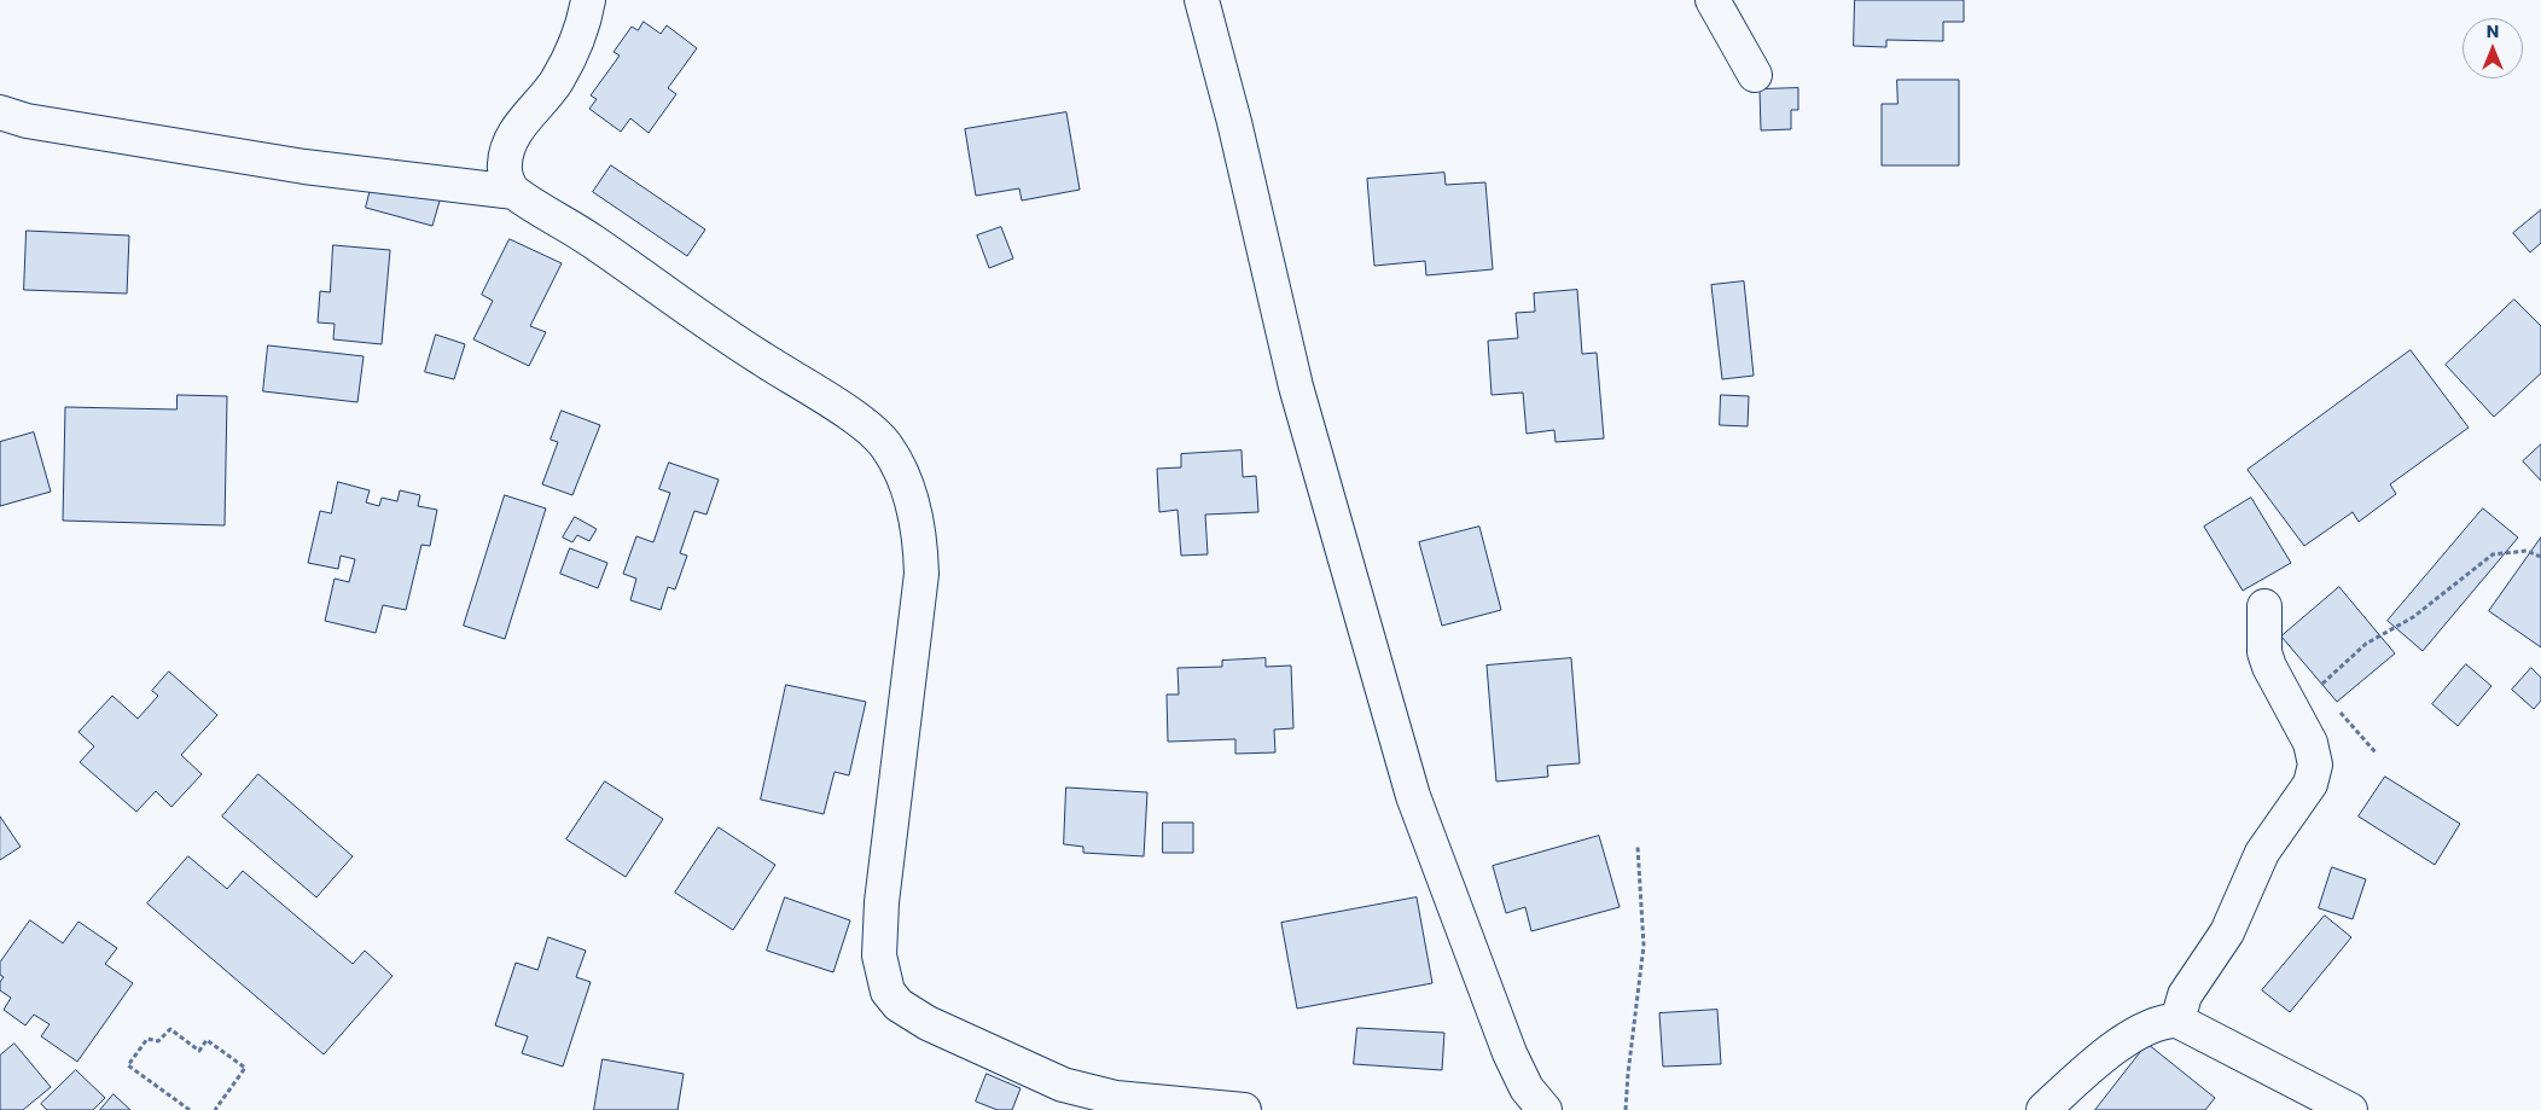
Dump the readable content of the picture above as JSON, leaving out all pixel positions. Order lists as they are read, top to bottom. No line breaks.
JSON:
{"north":"top"}
